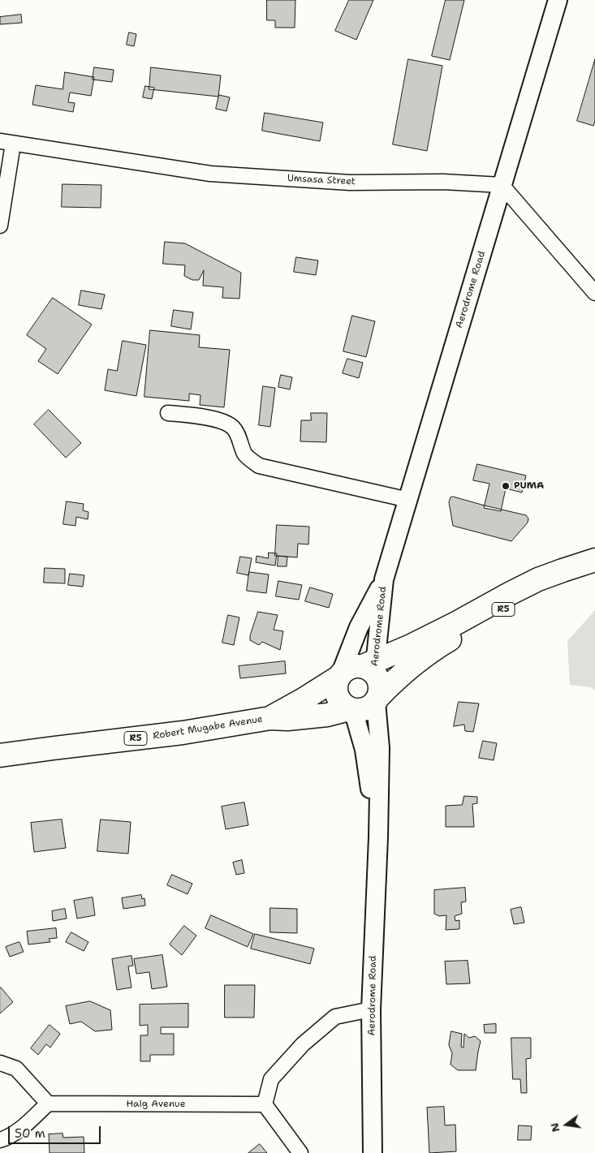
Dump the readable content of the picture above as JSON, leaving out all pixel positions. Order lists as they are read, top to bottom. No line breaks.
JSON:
{"streets":{"highway":["R5","Robert Mugabe Avenue"],"street":["Umsasa Street","Aerodrome Road","Haig Avenue"]},"crossings":[["Umsasa Street","Aerodrome Road"],["Aerodrome Road","R5"],["Aerodrome Road","Robert Mugabe Avenue"],["R5","Robert Mugabe Avenue"]],"places":["PUMA"],"scale_bar":"50 m","north":"left"}
